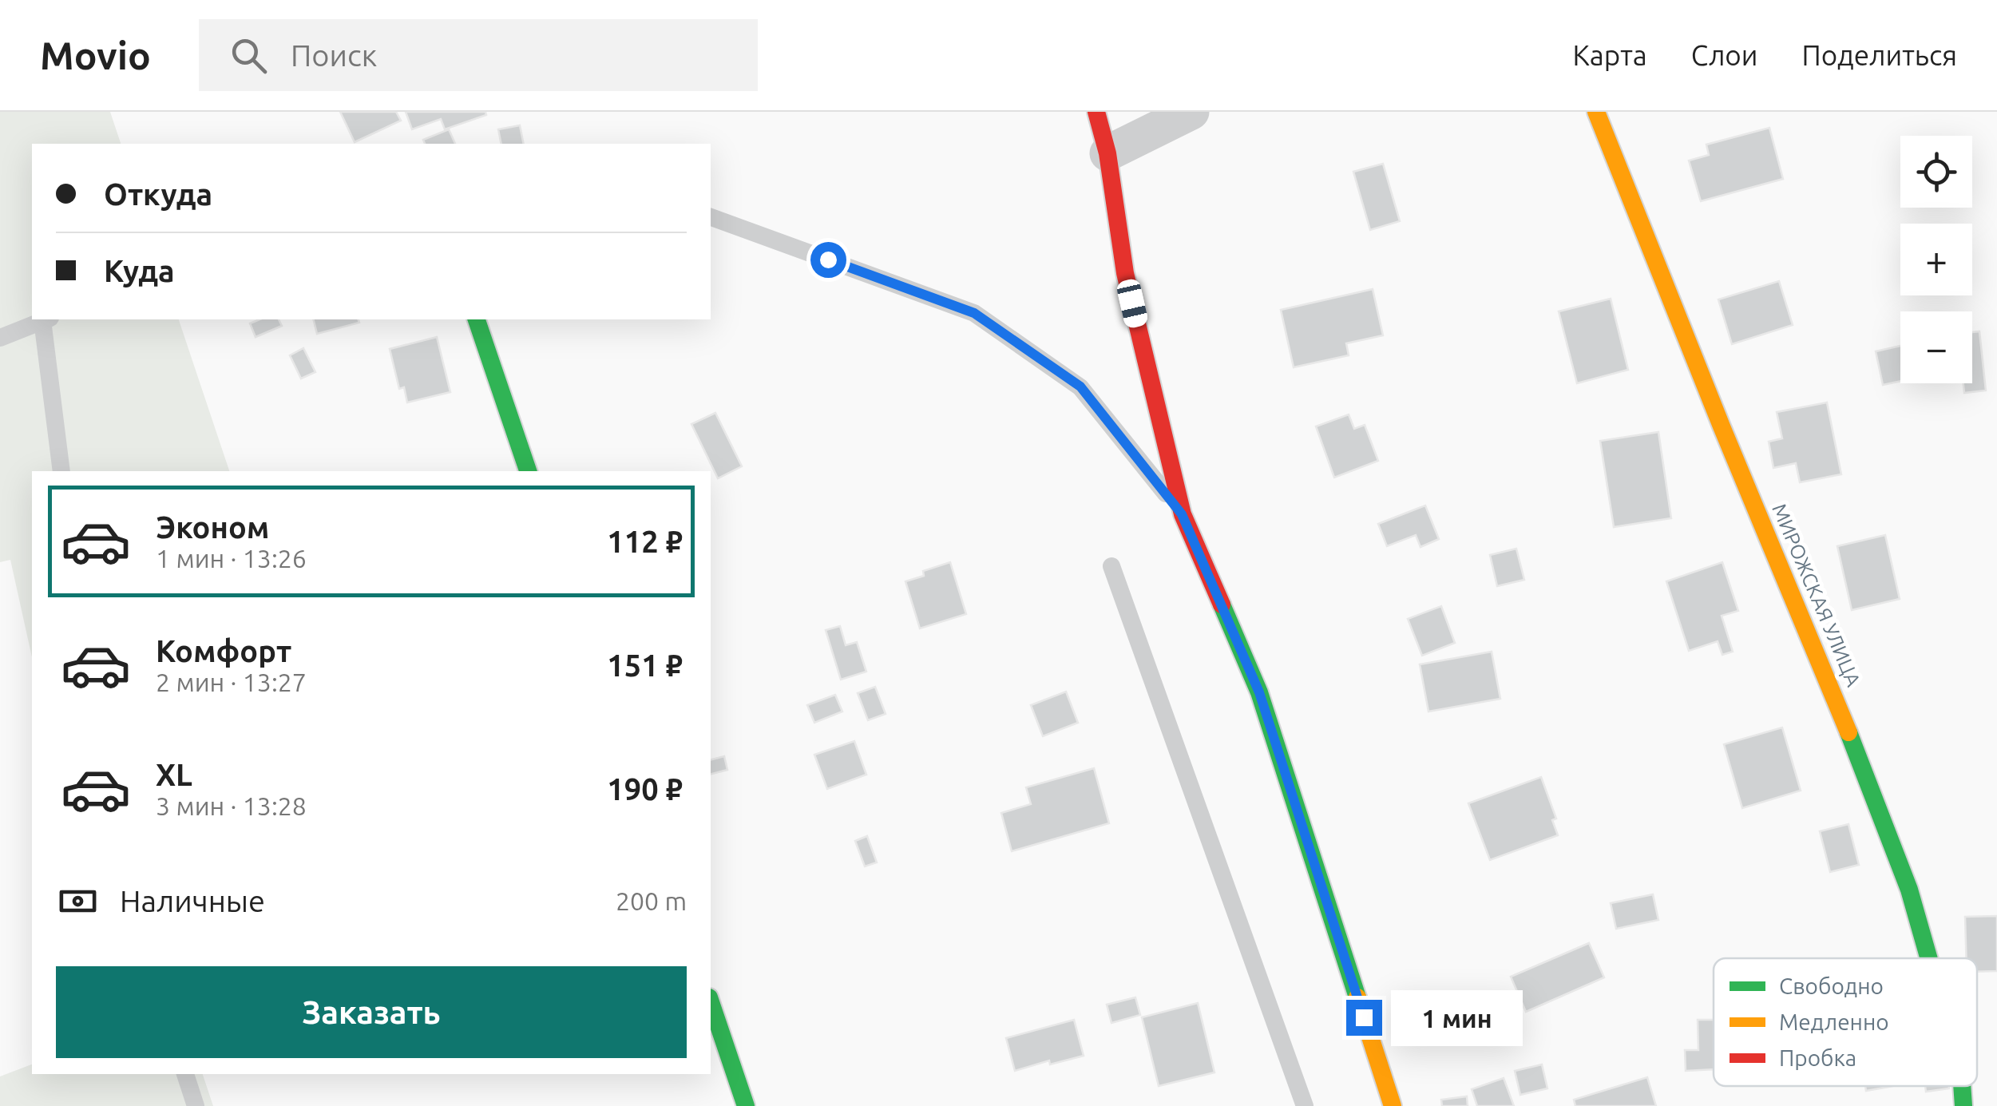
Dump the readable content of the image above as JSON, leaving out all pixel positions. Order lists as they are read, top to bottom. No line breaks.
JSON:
{"streets":{"street":["МИРОЖСКАЯ УЛИЦА"]},"legend":["Свободно","Медленно","Пробка"],"page":{"header":"Movio","search":"Поиск","nav":["Карта","Слои","Поделиться"],"map_buttons":["+","−"],"banner":["Откуда","Куда"],"list":[{"name":"Эконом","note":"1 мин · 13:26","value":"112 ₽"},{"name":"Комфорт","note":"2 мин · 13:27","value":"151 ₽"},{"name":"XL","note":"3 мин · 13:28","value":"190 ₽"}],"pay":["Наличные","200 m"],"buttons":"Заказать","bubble":"1 мин"}}
